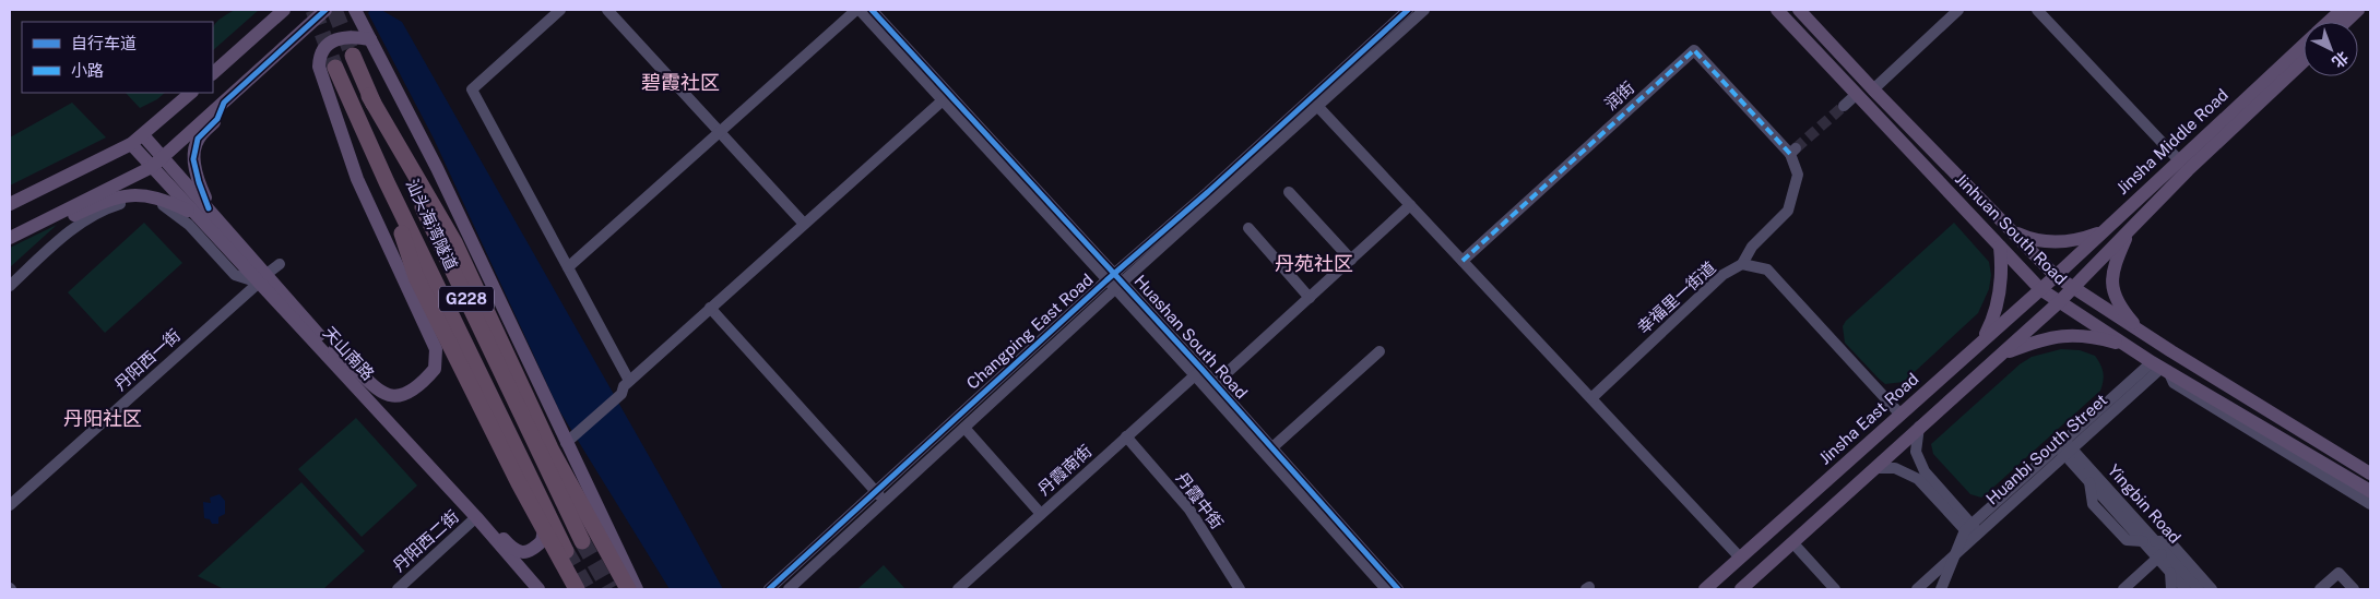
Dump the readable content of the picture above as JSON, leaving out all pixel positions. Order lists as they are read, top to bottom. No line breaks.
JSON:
{"streets":{"highway":["汕头海湾隧道","G228"],"main road":["Jinsha Middle Road","Jinhuan South Road","天山南路","Jinsha East Road"],"street":["润街","幸福里一街道","Changping East Road","Huashan South Road","丹阳西一街","Huanbi South Street","丹霞南街","丹霞中街","Yingbin Road","丹阳西二街"]},"crossings":[["润街","幸福里一街道"],["Jinsha Middle Road","Jinhuan South Road"],["Jinsha Middle Road","Jinsha East Road"],["Jinhuan South Road","Jinsha East Road"],["Jinhuan South Road","Huanbi South Street"],["幸福里一街道","Jinsha East Road"],["Changping East Road","Huashan South Road"],["Huashan South Road","丹霞南街"],["天山南路","丹阳西一街"],["天山南路","丹阳西二街"],["Huanbi South Street","Yingbin Road"],["丹霞南街","丹霞中街"]],"districts":["碧霞社区","丹苑社区","丹阳社区"],"legend":["自行车道","小路"],"north":"bottom right"}
